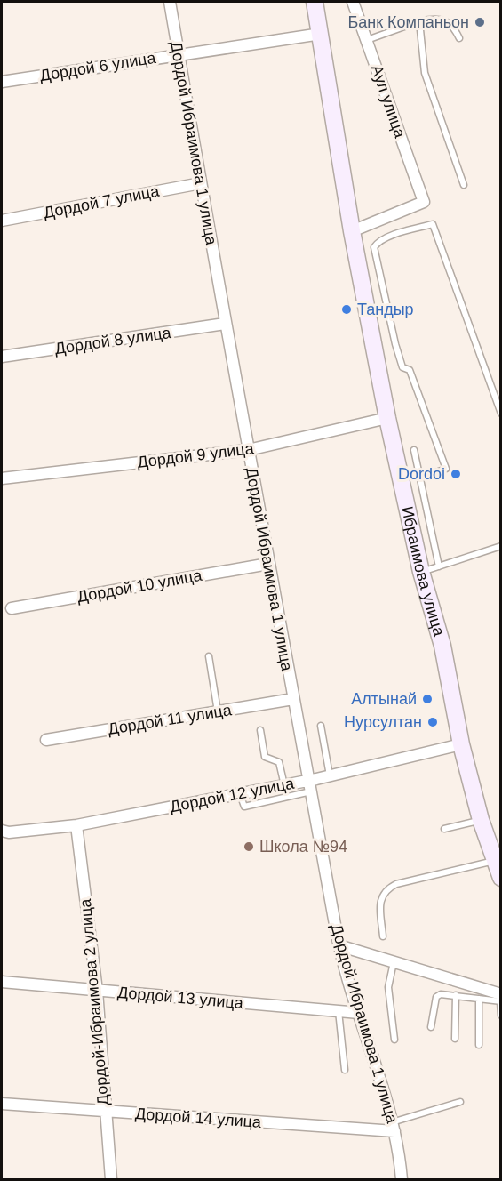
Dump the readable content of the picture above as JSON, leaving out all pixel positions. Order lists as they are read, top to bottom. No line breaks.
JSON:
{"streets":{"main road":["Ибраимова улица"],"street":["Дордой 6 улица","Аул улица","Дордой Ибраимова 1 улица","Дордой 7 улица","Дордой 8 улица","Дордой 9 улица","Дордой 10 улица","Дордой 11 улица","Дордой 12 улица","Дордой 13 улица","Дордой-Ибраимова 2 улица","Дордой 14 улица"]},"crossings":[["Дордой 6 улица","Дордой Ибраимова 1 улица"],["Дордой 6 улица","Ибраимова улица"],["Аул улица","Ибраимова улица"],["Дордой Ибраимова 1 улица","Дордой 7 улица"],["Дордой Ибраимова 1 улица","Дордой 8 улица"],["Дордой Ибраимова 1 улица","Дордой 9 улица"],["Дордой Ибраимова 1 улица","Дордой 10 улица"],["Дордой Ибраимова 1 улица","Дордой 11 улица"],["Дордой Ибраимова 1 улица","Дордой 12 улица"],["Дордой Ибраимова 1 улица","Дордой 13 улица"],["Дордой Ибраимова 1 улица","Дордой 14 улица"],["Дордой 9 улица","Ибраимова улица"],["Ибраимова улица","Дордой 12 улица"],["Дордой 12 улица","Дордой-Ибраимова 2 улица"],["Дордой 13 улица","Дордой-Ибраимова 2 улица"],["Дордой-Ибраимова 2 улица","Дордой 14 улица"]],"places":["Банк Компаньон","Тандыр","Dordoi","Алтынай","Нурсултан","Школа №94"]}
